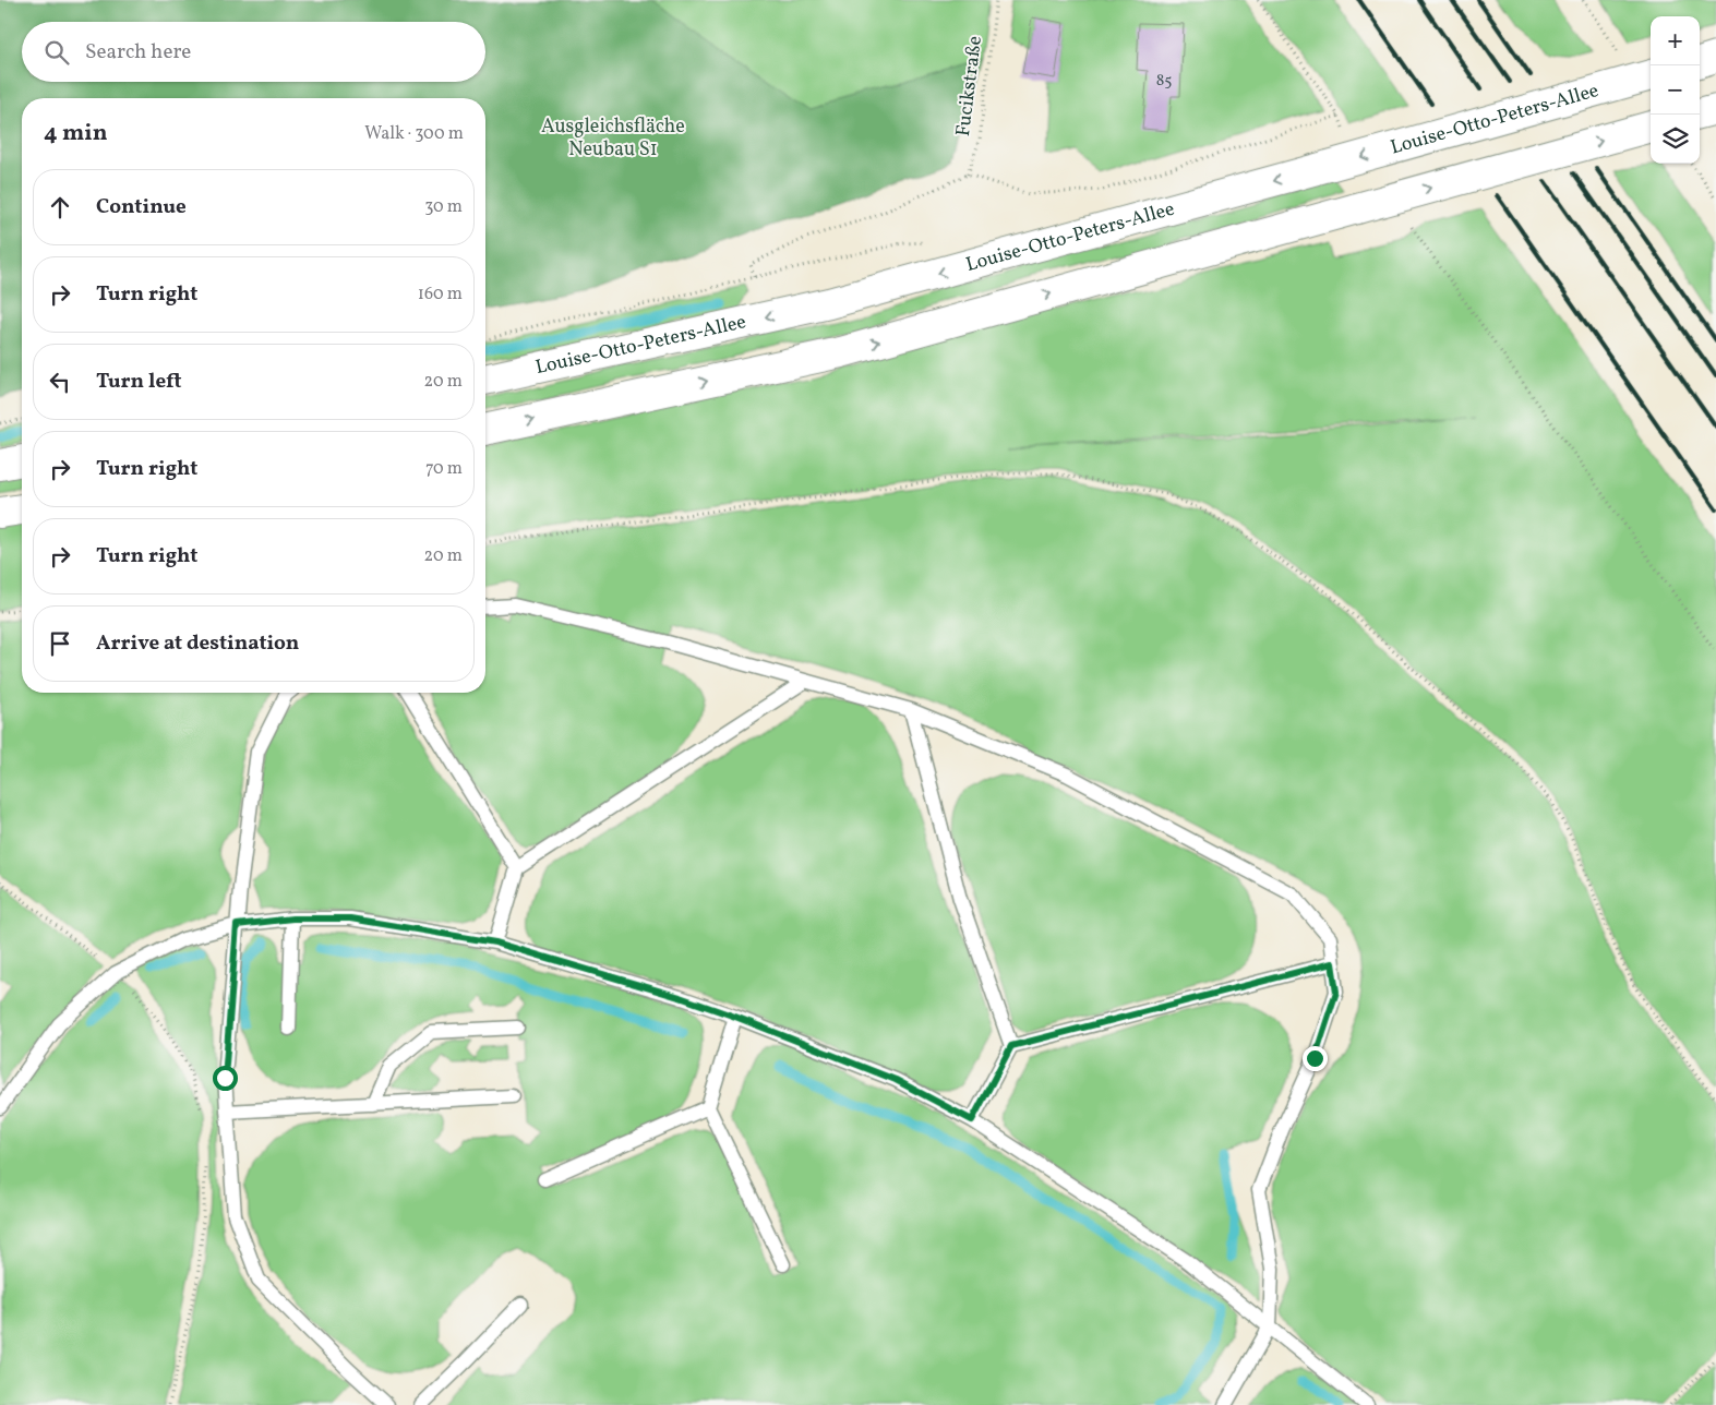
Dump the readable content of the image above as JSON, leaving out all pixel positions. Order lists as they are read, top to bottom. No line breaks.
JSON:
{"streets":{"main road":["Louise-Otto-Peters-Allee"],"path":["Fucikstraße"]},"parks":["Ausgleichsfläche Neubau S1"],"house_numbers":["85"],"page":{"map_buttons":["+","−"],"search":"Search here","heading":["4 min","Walk · 300 m"],"list":[["Continue","30 m"],["Turn right","160 m"],["Turn left","20 m"],["Turn right","70 m"],["Turn right","20 m"],"Arrive at destination"]}}
